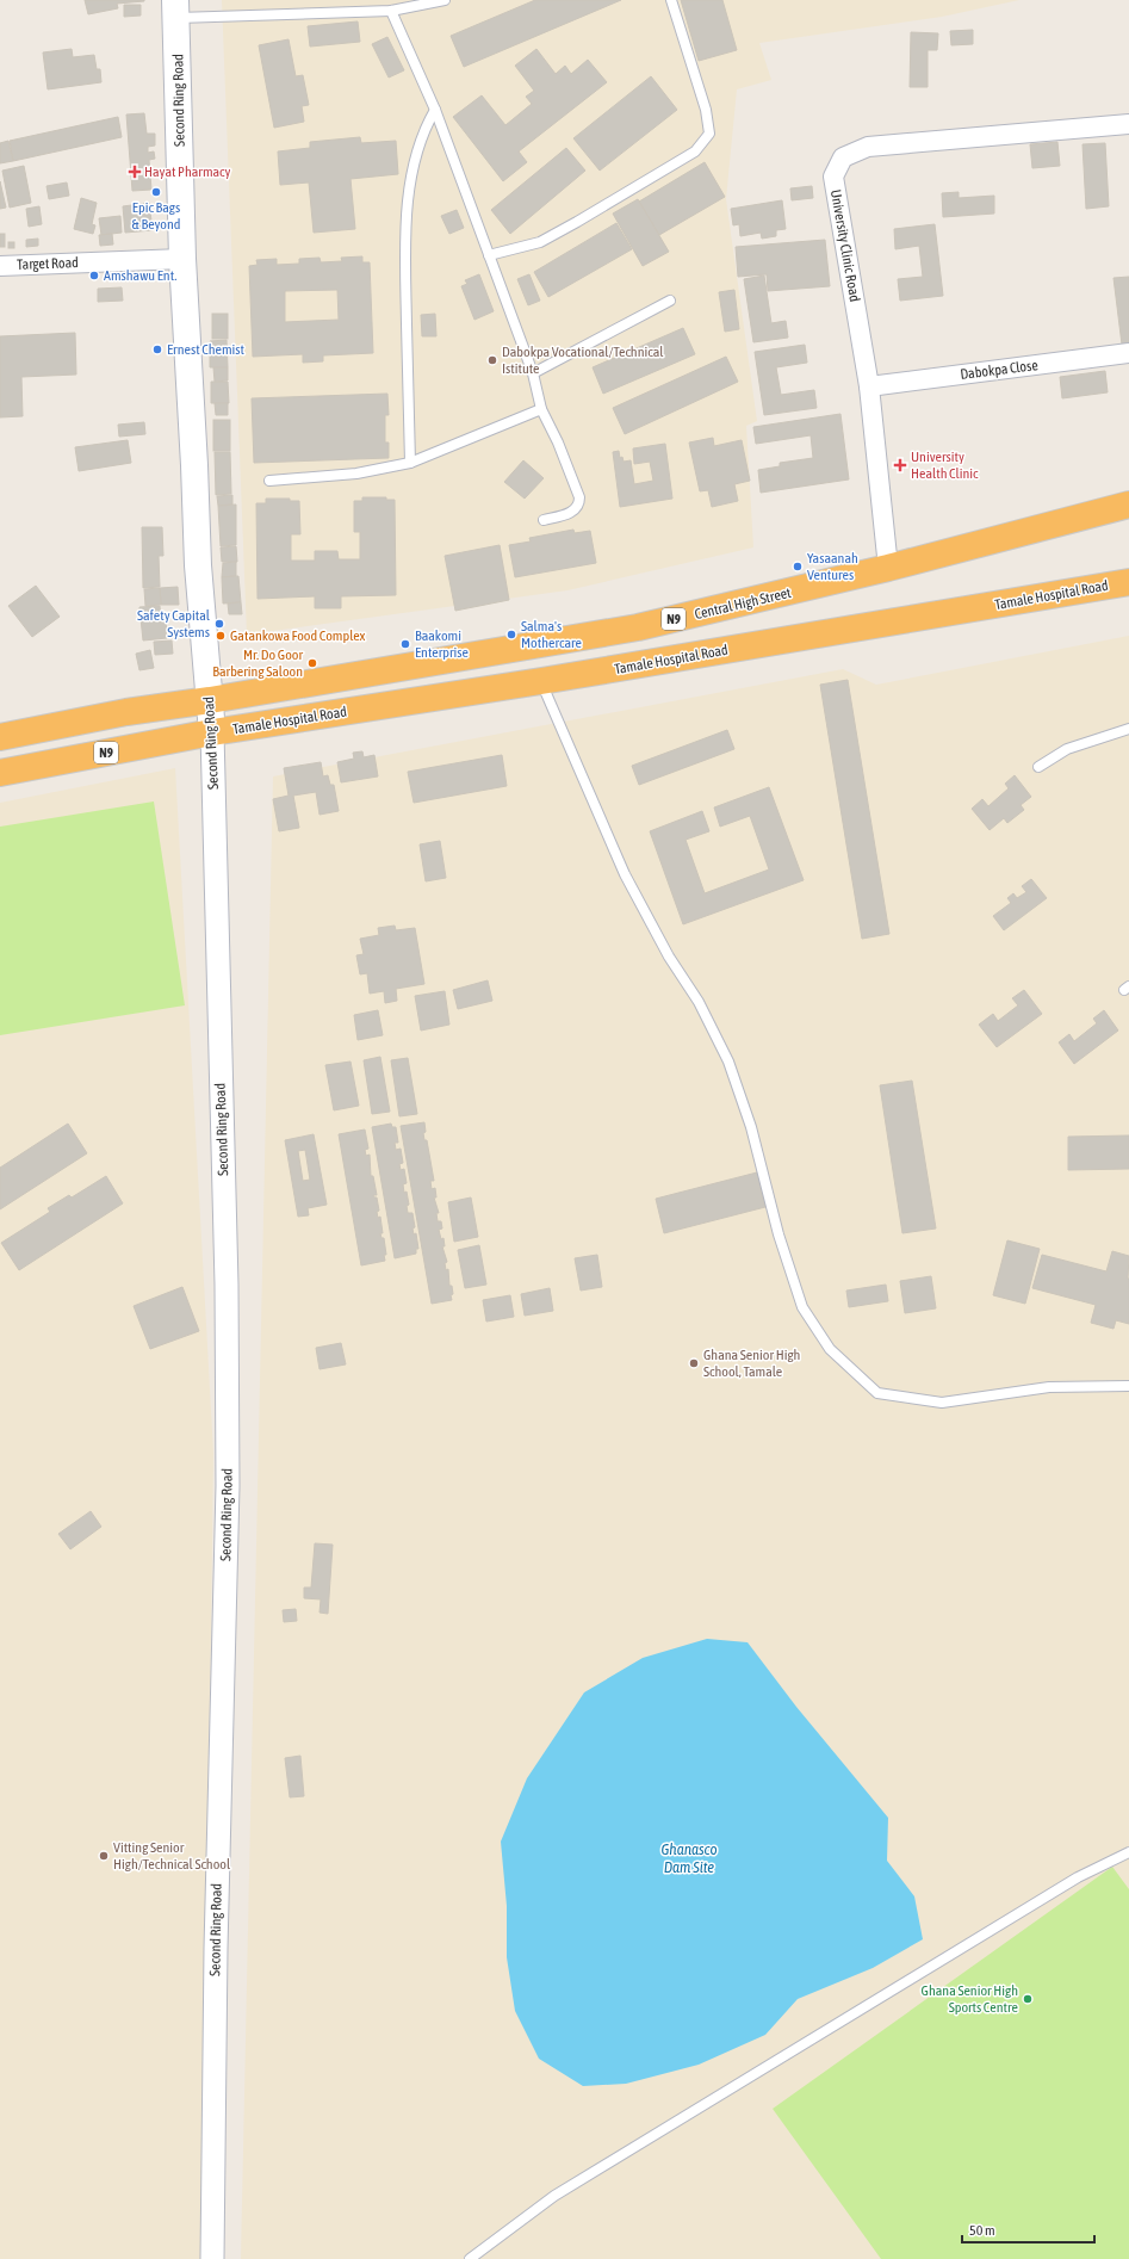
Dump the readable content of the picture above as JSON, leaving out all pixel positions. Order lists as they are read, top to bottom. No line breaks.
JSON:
{"streets":{"highway":["Tamale Hospital Road","Central High Street","N9"],"main road":["Second Ring Road"],"street":["University Clinic Road","Target Road","Dabokpa Close"]},"crossings":[["Second Ring Road","Target Road"],["Second Ring Road","Tamale Hospital Road"],["Second Ring Road","Central High Street"],["Second Ring Road","N9"],["University Clinic Road","Dabokpa Close"],["University Clinic Road","Central High Street"],["Tamale Hospital Road","N9"],["Central High Street","N9"]],"water":["Ghanasco Dam Site"],"places":{"health":["Hayat Pharmacy","University Health Clinic"],"other":["Epic Bags & Beyond","Amshawu Ent.","Ernest Chemist","Dabokpa Vocational/Technical Istitute","Yasaanah Ventures","Safety Capital Systems","Salma's Mothercare","Gatankowa Food Complex","Baakomi Enterprise","Mr. Do Goor Barbering Saloon","Ghana Senior High School, Tamale","Vitting Senior High/Technical School","Ghana Senior High Sports Centre"]},"scale_bar":"50 m"}
